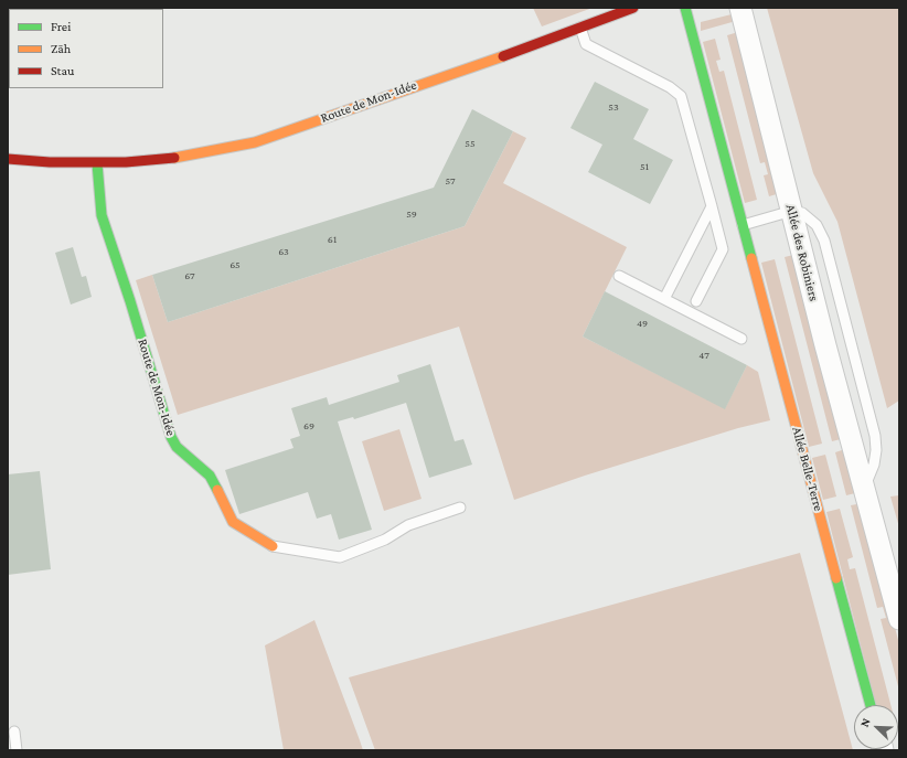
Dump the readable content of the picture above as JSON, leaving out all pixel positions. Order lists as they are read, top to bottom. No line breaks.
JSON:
{"streets":{"street":["Route de Mon-Idée","Allée des Robiniers","Allée Belle-Terre"]},"house_numbers":["53","55","51","57","59","61","63","65","67","49","47","69"],"legend":["Frei","Zäh","Stau"],"north":"top left"}
